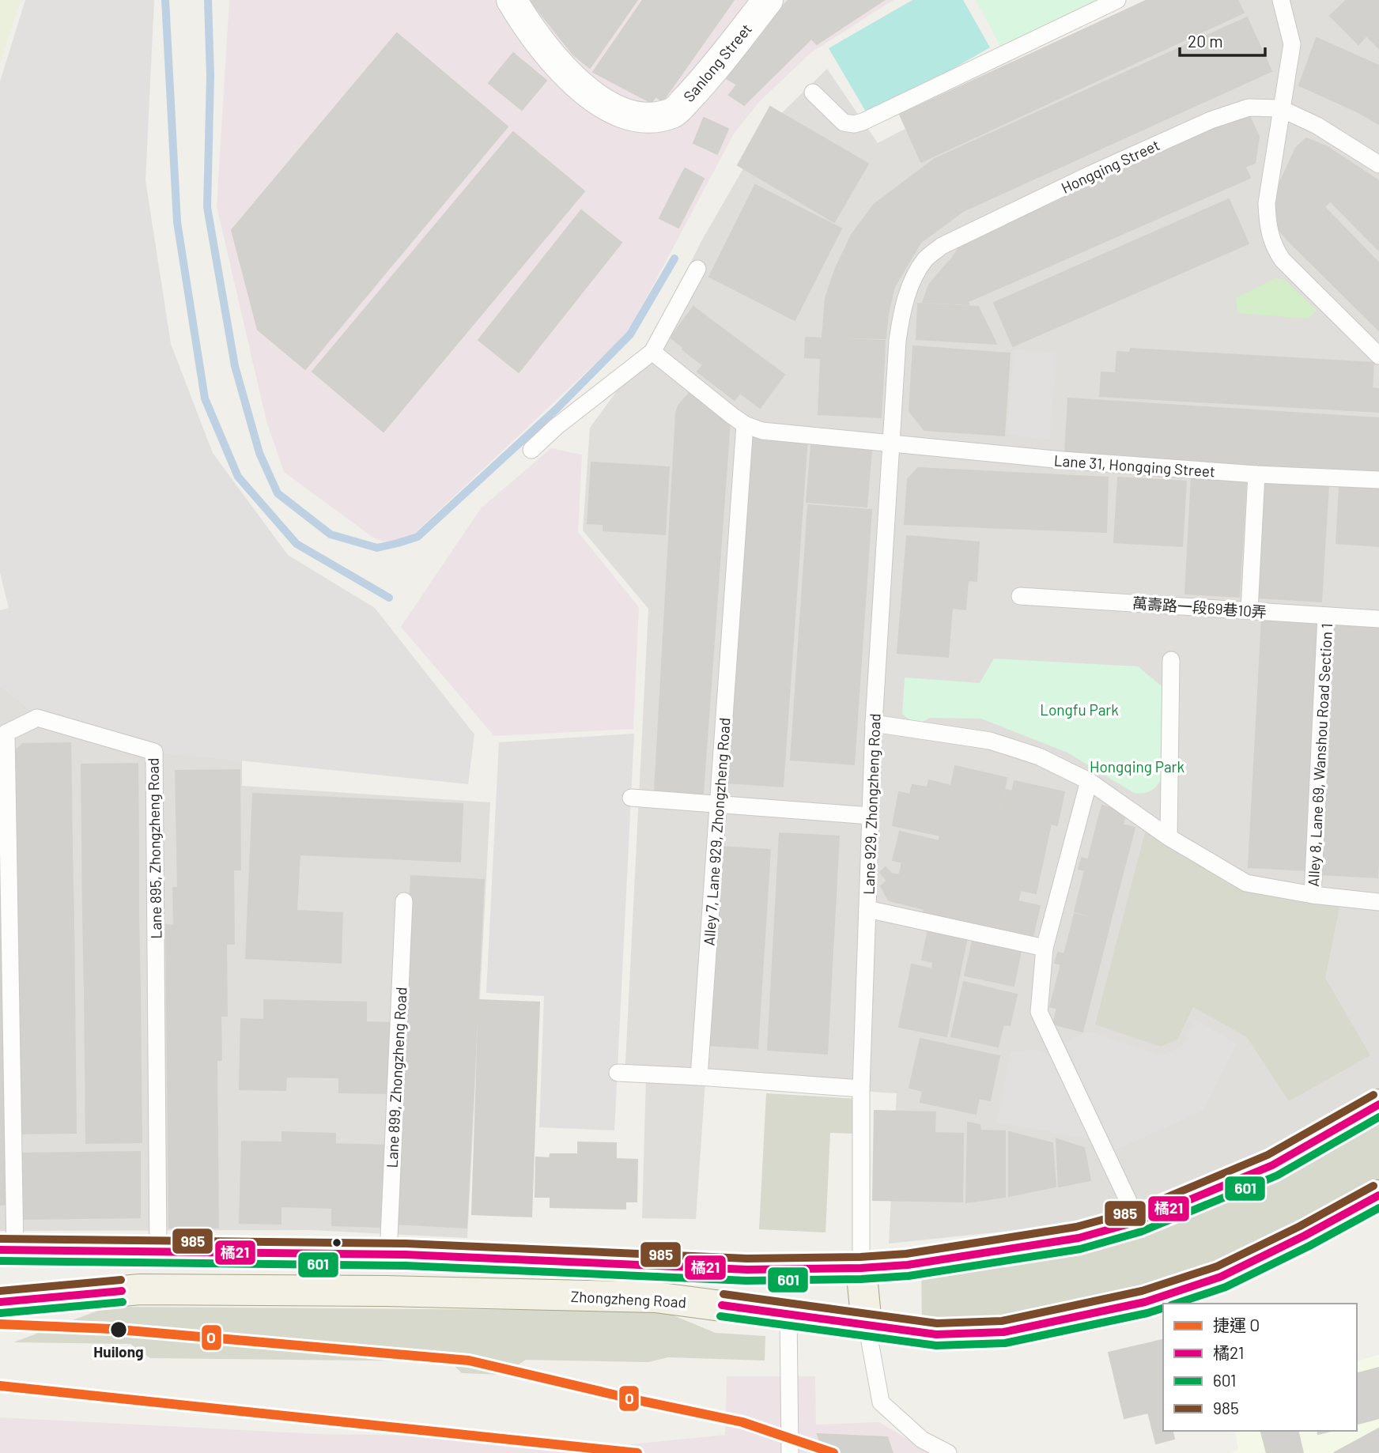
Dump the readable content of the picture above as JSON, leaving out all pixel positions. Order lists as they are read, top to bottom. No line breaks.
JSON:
{"streets":{"main road":["Zhongzheng Road"],"street":["Sanlong Street"],"lane":["Hongqing Street","Lane 31, Hongqing Street","萬壽路一段69巷10弄","Alley 8, Lane 69, Wanshou Road Section 1","Lane 929, Zhongzheng Road","Alley 7, Lane 929, Zhongzheng Road","Lane 895, Zhongzheng Road","Lane 899, Zhongzheng Road"]},"crossings":[["Hongqing Street","Lane 929, Zhongzheng Road"],["Lane 31, Hongqing Street","Lane 929, Zhongzheng Road"],["Lane 31, Hongqing Street","Alley 7, Lane 929, Zhongzheng Road"],["萬壽路一段69巷10弄","Alley 8, Lane 69, Wanshou Road Section 1"]],"parks":["Longfu Park","Hongqing Park"],"places":["Huilong"],"lines":["transit line 985","transit line 橘21","transit line 601","metro line O"],"legend":["捷運 O","橘21","601","985"],"scale_bar":"20 m"}
